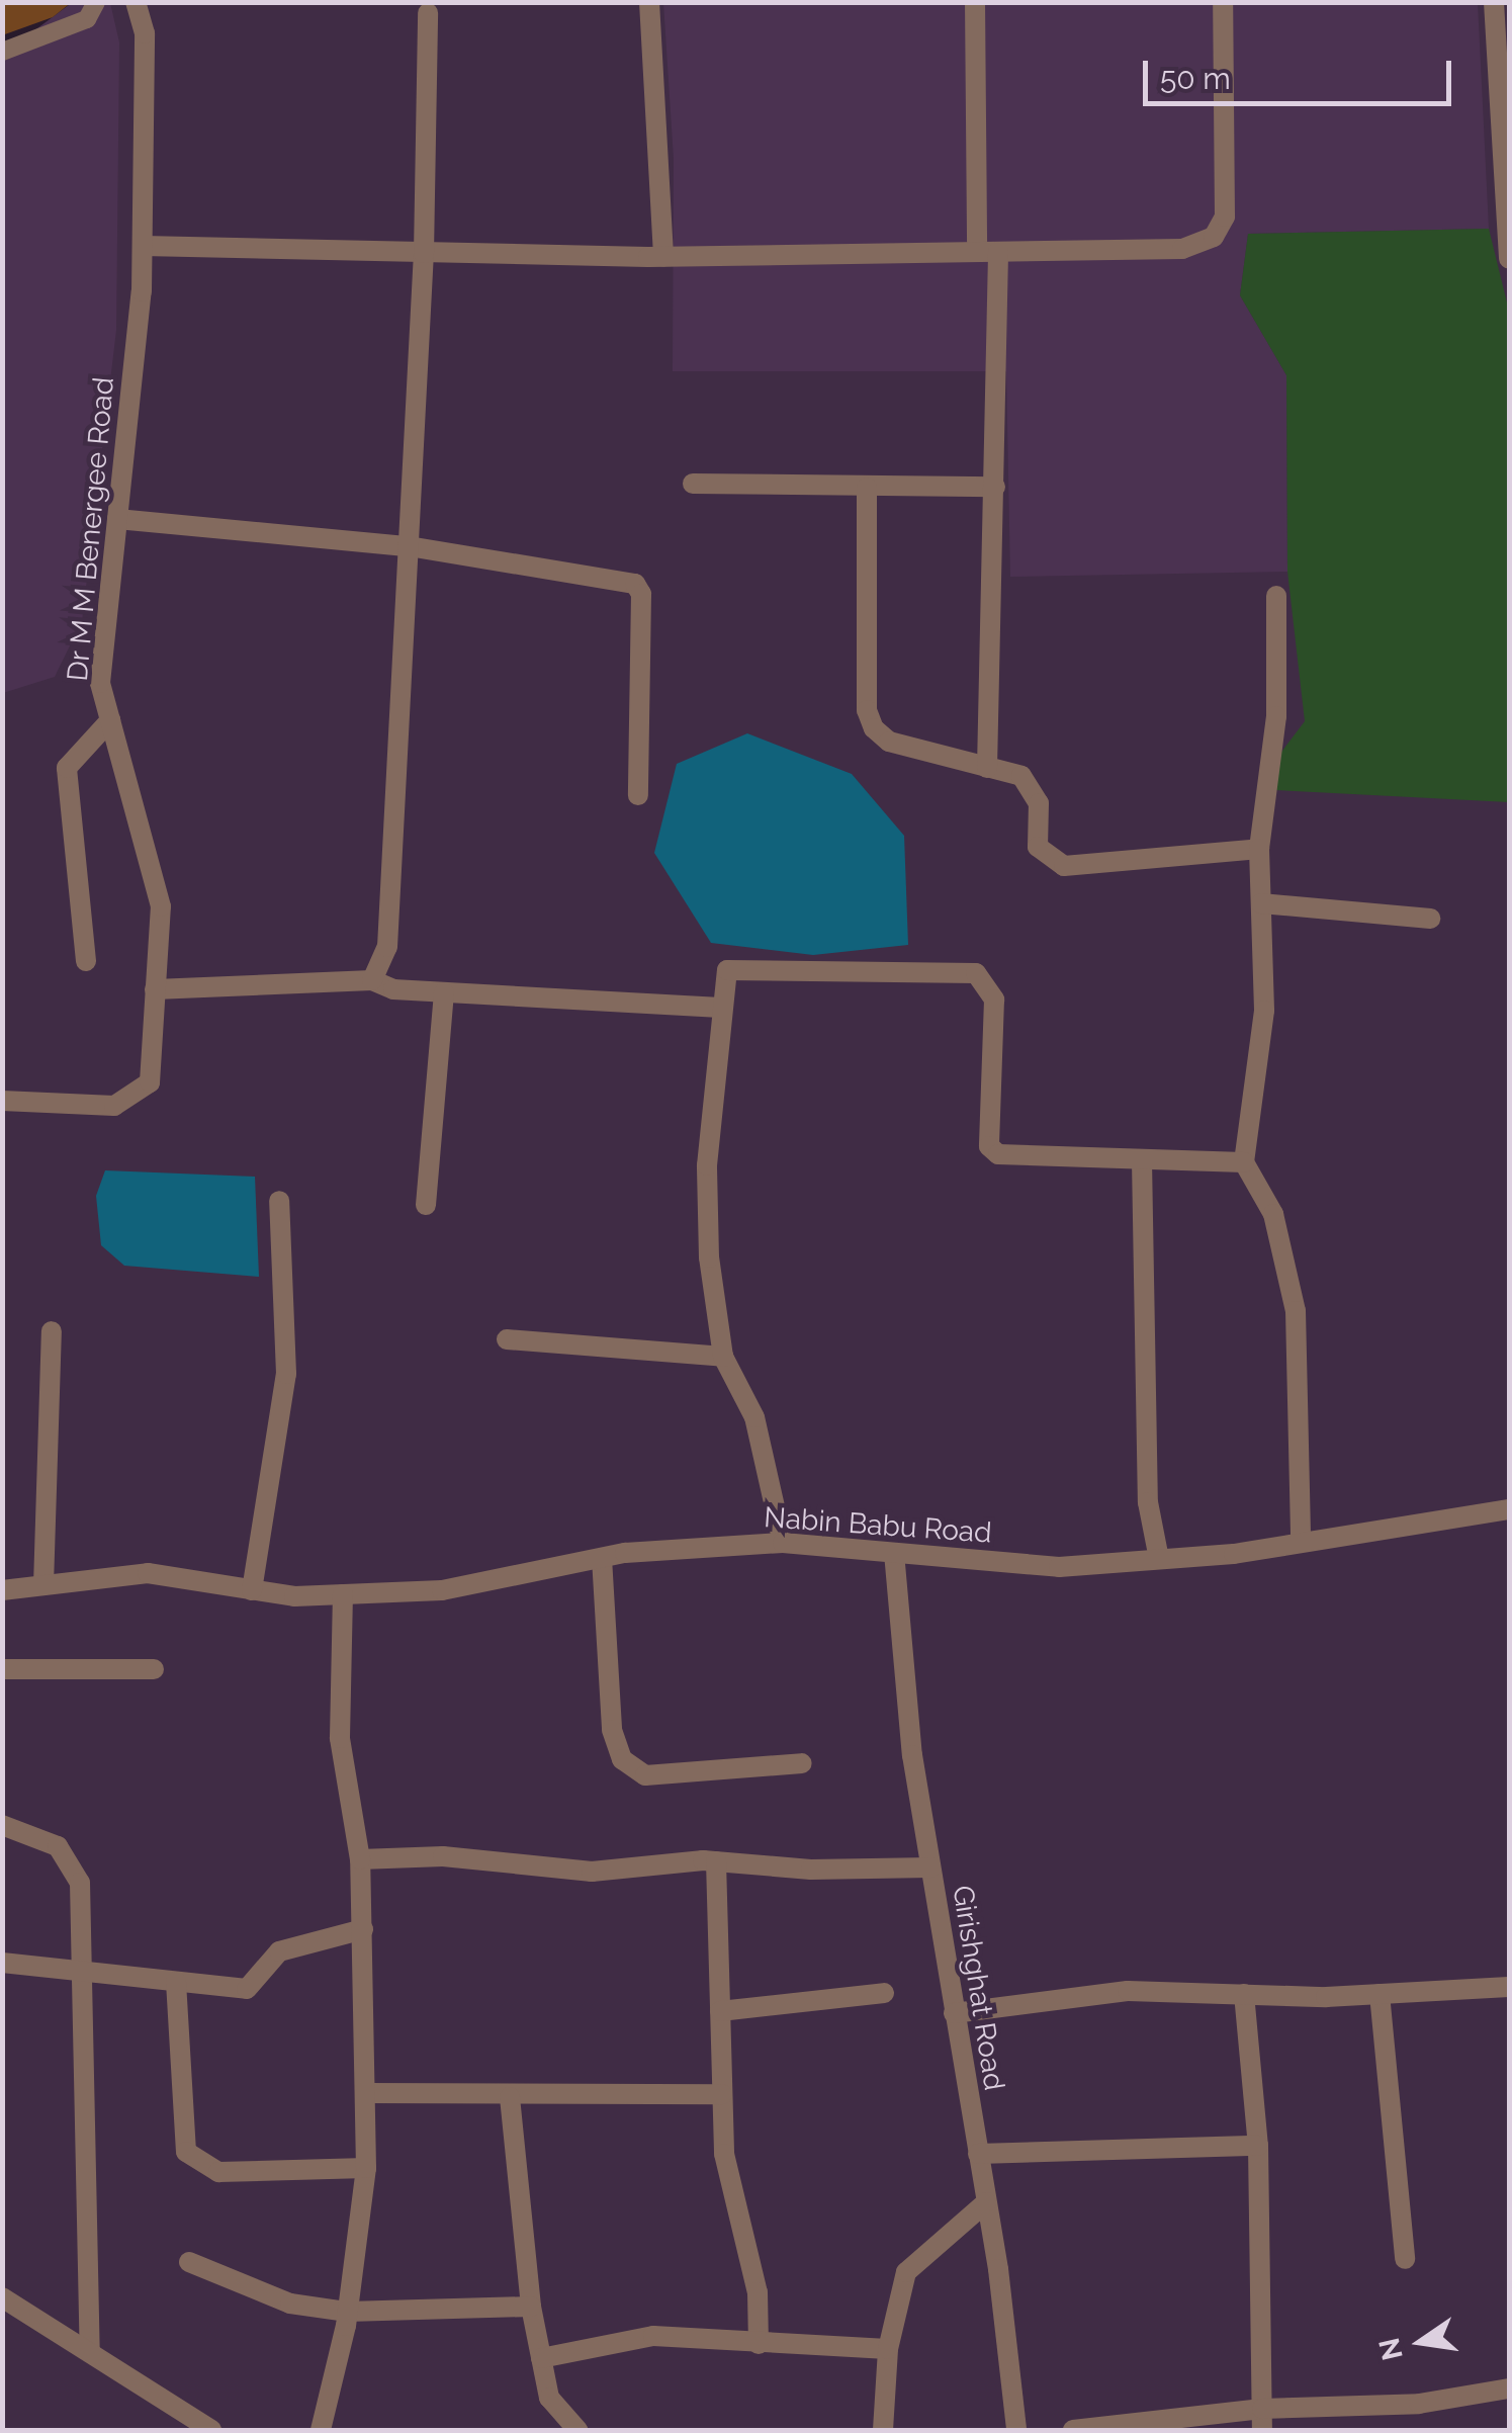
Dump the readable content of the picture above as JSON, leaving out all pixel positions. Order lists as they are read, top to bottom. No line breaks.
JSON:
{"streets":{"street":["Dr M M Benergee Road","Nabin Babu Road","Girishghat Road"]},"crossings":[["Nabin Babu Road","Girishghat Road"]],"scale_bar":"50 m","north":"left"}
